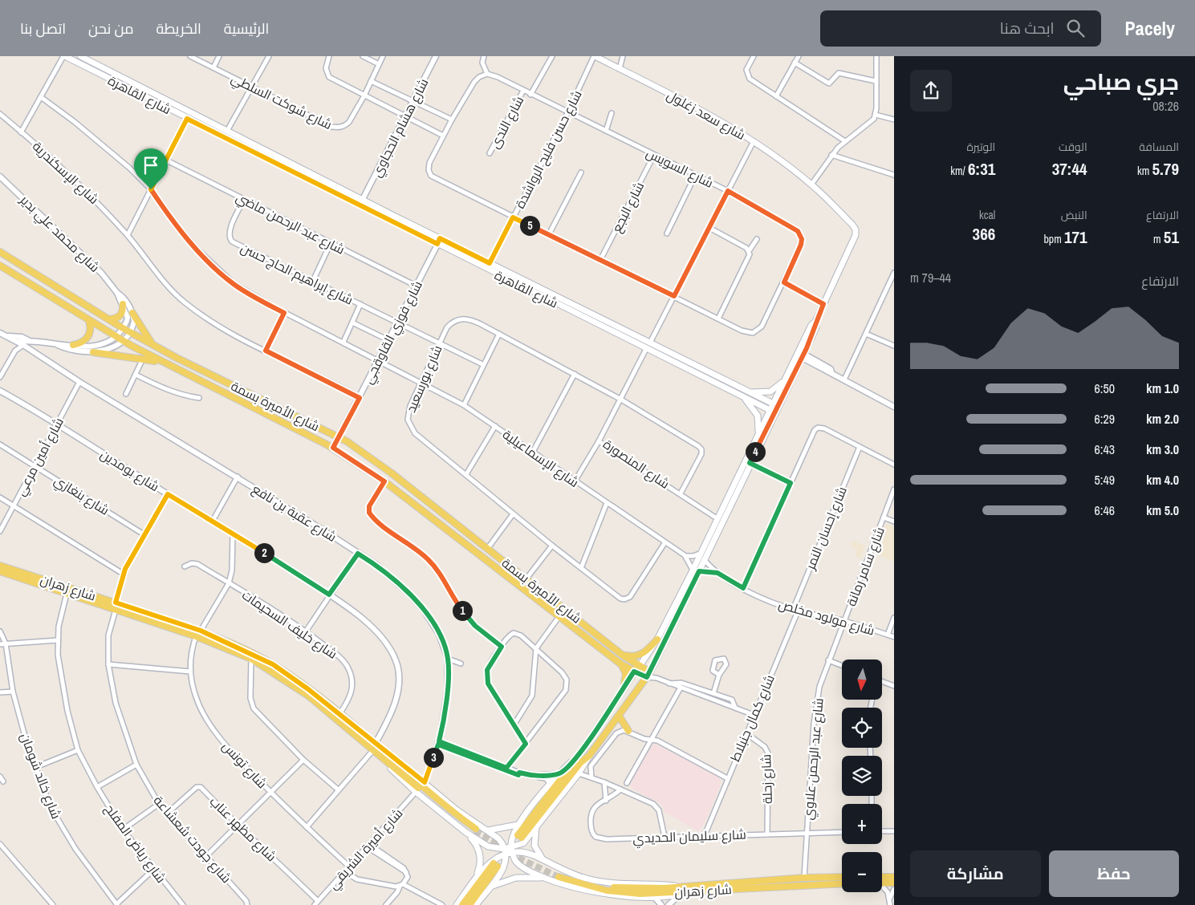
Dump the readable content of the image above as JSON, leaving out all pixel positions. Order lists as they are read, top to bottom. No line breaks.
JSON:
{"streets":{"main road":["شارع القاهرة","شارع سعد زغلول","شارع الأميرة بسمة","شارع زهران"],"street":["شارع شوكت السلطي","شارع الندى","شارع هشام الحجاوي","شارع حسن فليح الرواشدة","شارع السويس","شارع الإسكندرية","شارع البجع","شارع عبد الرحمن ماضي","شارع محمد علي بدير","شارع إبراهيم الحاج حسن","شارع فوزي القاوقجي","شارع بورسعيد","شارع أمين مرعي","شارع الإسماعيلية","شارع المنصورة","شارع بومدين","شارع بنغازي","شارع عقبة بن نافع","شارع إحسان النمر","شارع سامر رمانة","شارع مولود مخلص","شارع خليف السحيمات","شارع كمال جنبلاط","شارع عبد الرحمن علاوي","شارع تونس","شارع خالد شومان","شارع زحلة","شارع مظهر عناب","شارع سليمان الحديدي","شارع جودت شعشاعة","شارع رياض المفلح","شارع أميرة الشريقي"]},"crossings":[["شارع القاهرة","شارع هشام الحجاوي"],["شارع القاهرة","شارع حسن فليح الرواشدة"],["شارع القاهرة","شارع فوزي القاوقجي"],["شارع القاهرة","شارع المنصورة"],["شارع سعد زغلول","شارع حسن فليح الرواشدة"],["شارع الندى","شارع السويس"],["شارع حسن فليح الرواشدة","شارع السويس"],["شارع السويس","شارع البجع"],["شارع الإسكندرية","شارع فوزي القاوقجي"],["شارع عبد الرحمن ماضي","شارع إبراهيم الحاج حسن"],["شارع عبد الرحمن ماضي","شارع فوزي القاوقجي"],["شارع محمد علي بدير","شارع الأميرة بسمة"],["شارع إبراهيم الحاج حسن","شارع فوزي القاوقجي"],["شارع إبراهيم الحاج حسن","شارع بورسعيد"],["شارع فوزي القاوقجي","شارع الأميرة بسمة"],["شارع فوزي القاوقجي","شارع الإسماعيلية"],["شارع بورسعيد","شارع الإسماعيلية"],["شارع بورسعيد","شارع المنصورة"],["شارع أمين مرعي","شارع بومدين"],["شارع أمين مرعي","شارع بنغازي"],["شارع أمين مرعي","شارع عقبة بن نافع"],["شارع بومدين","شارع زهران"],["شارع بومدين","شارع جودت شعشاعة"],["شارع بنغازي","شارع جودت شعشاعة"],["شارع إحسان النمر","شارع مولود مخلص"],["شارع إحسان النمر","شارع كمال جنبلاط"],["شارع سامر رمانة","شارع مولود مخلص"],["شارع سامر رمانة","شارع عبد الرحمن علاوي"],["شارع زهران","شارع خليف السحيمات"],["شارع زهران","شارع عبد الرحمن علاوي"],["شارع زهران","شارع تونس"],["شارع زهران","شارع جودت شعشاعة"],["شارع زهران","شارع رياض المفلح"],["شارع مولود مخلص","شارع كمال جنبلاط"],["شارع مولود مخلص","شارع عبد الرحمن علاوي"],["شارع كمال جنبلاط","شارع زحلة"],["شارع كمال جنبلاط","شارع سليمان الحديدي"],["شارع عبد الرحمن علاوي","شارع سليمان الحديدي"],["شارع تونس","شارع أميرة الشريقي"],["شارع زحلة","شارع سليمان الحديدي"],["شارع مظهر عناب","شارع جودت شعشاعة"],["شارع مظهر عناب","شارع أميرة الشريقي"]],"north":"bottom","page":{"header":"Pacely","search":"ابحث هنا","nav":["الرئيسية","الخريطة","من نحن","اتصل بنا"],"heading":["جري صباحي","08:26"],"stats":[["المسافة","5.79 km"],["الوقت","37:44"],["الوتيرة","6:31 /km"],["الارتفاع","51 m"],["النبض","171 bpm"],["kcal","366"]],"pins":["5","4","2","1","3"],"chart":["الارتفاع","44–79 m"],"list":[{"name":"1.0 km","note":"6:50"},{"name":"2.0 km","note":"6:29"},{"name":"3.0 km","note":"6:43"},{"name":"4.0 km","note":"5:49"},{"name":"5.0 km","note":"6:46"}],"map_buttons":["+","−"],"buttons":["حفظ","مشاركة"]}}
